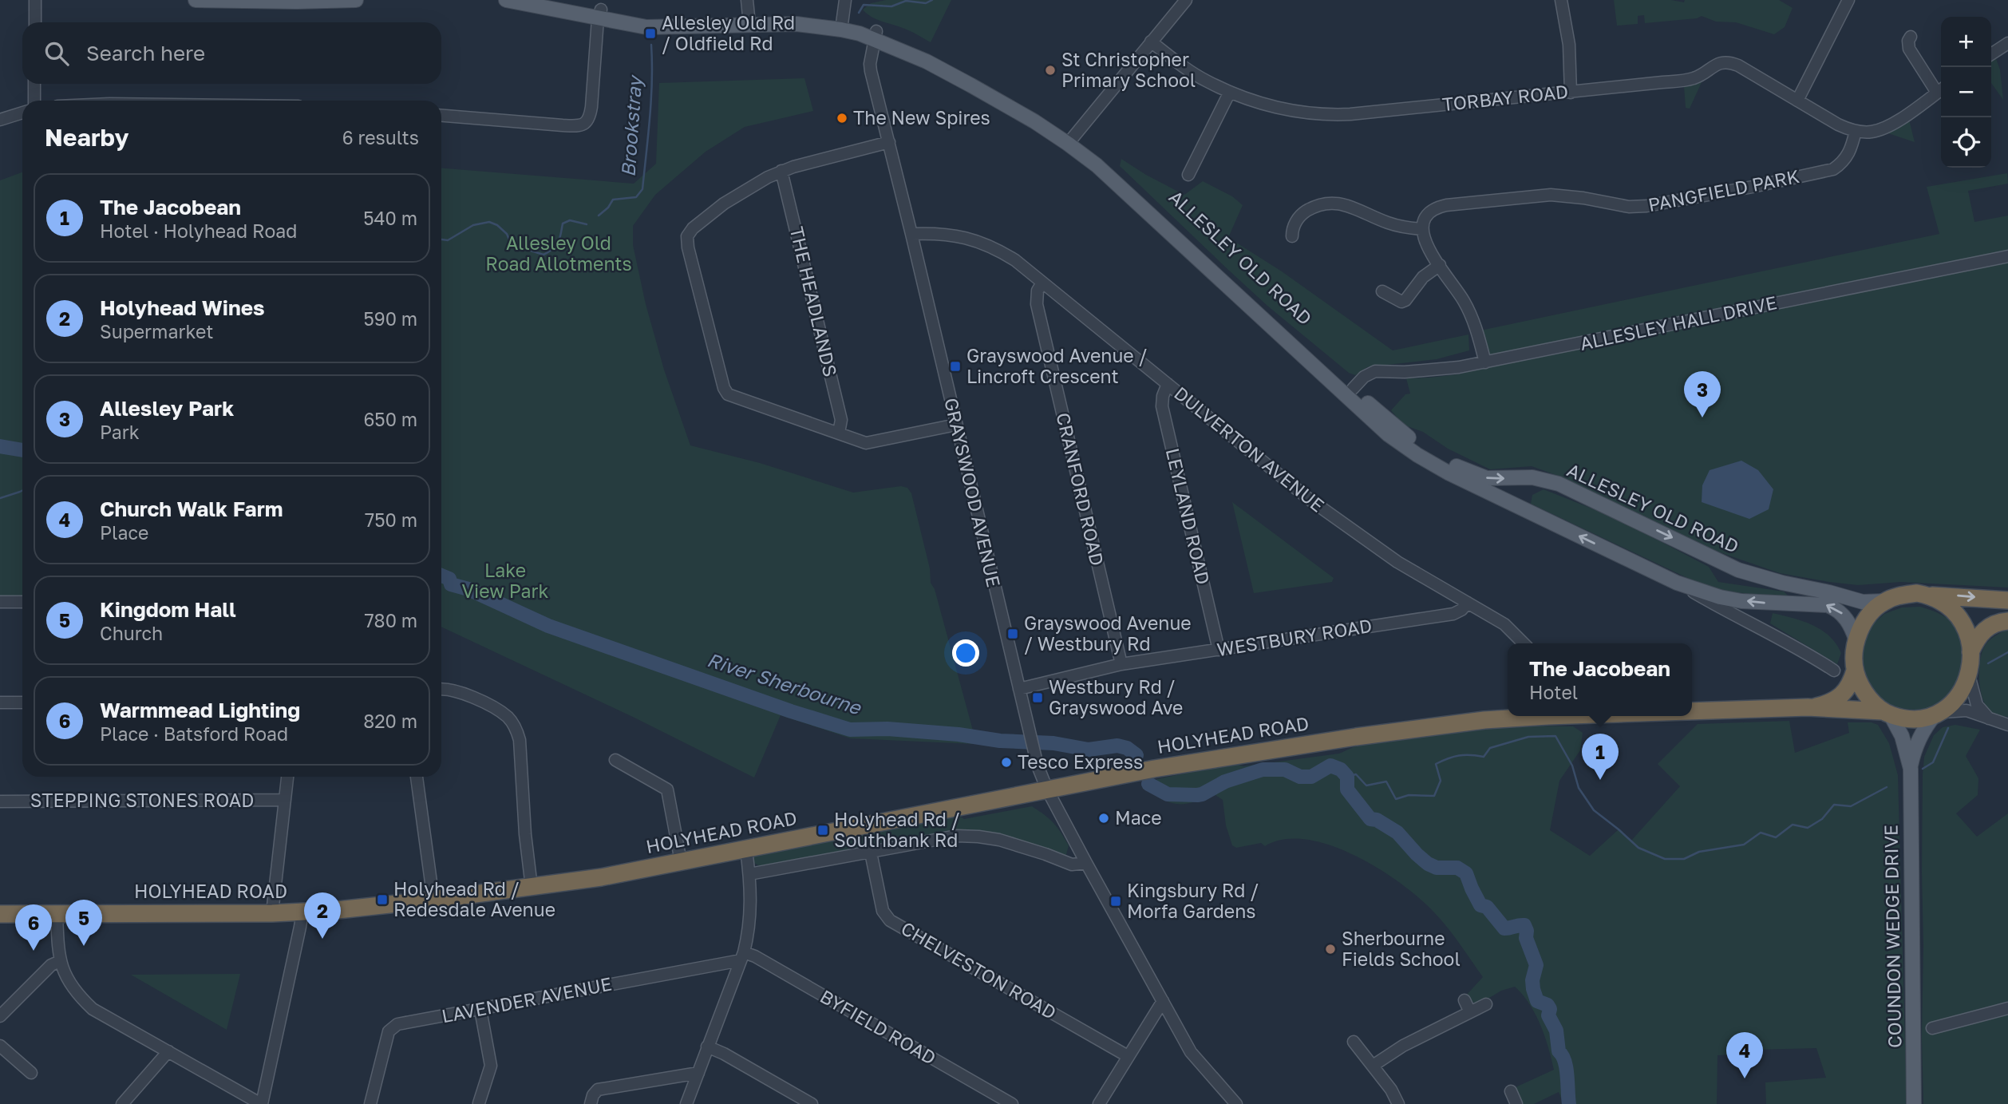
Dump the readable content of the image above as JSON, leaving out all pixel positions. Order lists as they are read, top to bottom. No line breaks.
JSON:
{"streets":{"highway":["HOLYHEAD ROAD"],"main road":["ALLESLEY OLD ROAD","COUNDON WEDGE DRIVE"],"street":["TORBAY ROAD","PANGFIELD PARK","THE HEADLANDS","ALLESLEY HALL DRIVE","DULVERTON AVENUE","CRANFORD ROAD","GRAYSWOOD AVENUE","LEYLAND ROAD","WESTBURY ROAD","STEPPING STONES ROAD","CHELVESTON ROAD","LAVENDER AVENUE","BYFIELD ROAD"]},"crossings":[["TORBAY ROAD","PANGFIELD PARK"],["ALLESLEY OLD ROAD","ALLESLEY HALL DRIVE"],["ALLESLEY OLD ROAD","GRAYSWOOD AVENUE"],["ALLESLEY OLD ROAD","HOLYHEAD ROAD"],["ALLESLEY OLD ROAD","COUNDON WEDGE DRIVE"],["DULVERTON AVENUE","CRANFORD ROAD"],["DULVERTON AVENUE","GRAYSWOOD AVENUE"],["DULVERTON AVENUE","LEYLAND ROAD"],["DULVERTON AVENUE","WESTBURY ROAD"],["CRANFORD ROAD","WESTBURY ROAD"],["GRAYSWOOD AVENUE","WESTBURY ROAD"],["GRAYSWOOD AVENUE","HOLYHEAD ROAD"],["LEYLAND ROAD","WESTBURY ROAD"],["HOLYHEAD ROAD","COUNDON WEDGE DRIVE"],["LAVENDER AVENUE","BYFIELD ROAD"]],"water":["Brookstray","River Sherbourne"],"parks":["Allesley Old Road Allotments","Lake View Park"],"places":{"transit":["Allesley Old Rd / Oldfield Rd","Grayswood Avenue / Lincroft Crescent","Grayswood Avenue / Westbury Rd","Westbury Rd / Grayswood Ave","Holyhead Rd / Southbank Rd","Holyhead Rd / Redesdale Avenue","Kingsbury Rd / Morfa Gardens"],"other":["St Christopher Primary School","The New Spires","Tesco Express","Mace","Sherbourne Fields School"]},"page":{"map_buttons":["+","−"],"search":"Search here","heading":["Nearby","6 results"],"list":[{"mark":"1","name":"The Jacobean","note":"Hotel · Holyhead Road","value":"540 m"},{"mark":"2","name":"Holyhead Wines","note":"Supermarket","value":"590 m"},{"mark":"3","name":"Allesley Park","note":"Park","value":"650 m"},{"mark":"4","name":"Church Walk Farm","note":"Place","value":"750 m"},{"mark":"5","name":"Kingdom Hall","note":"Church","value":"780 m"},{"mark":"6","name":"Warmmead Lighting","note":"Place · Batsford Road","value":"820 m"}],"pins":["3","1","2","5","6","4"],"popup":["The Jacobean","Hotel"]}}
